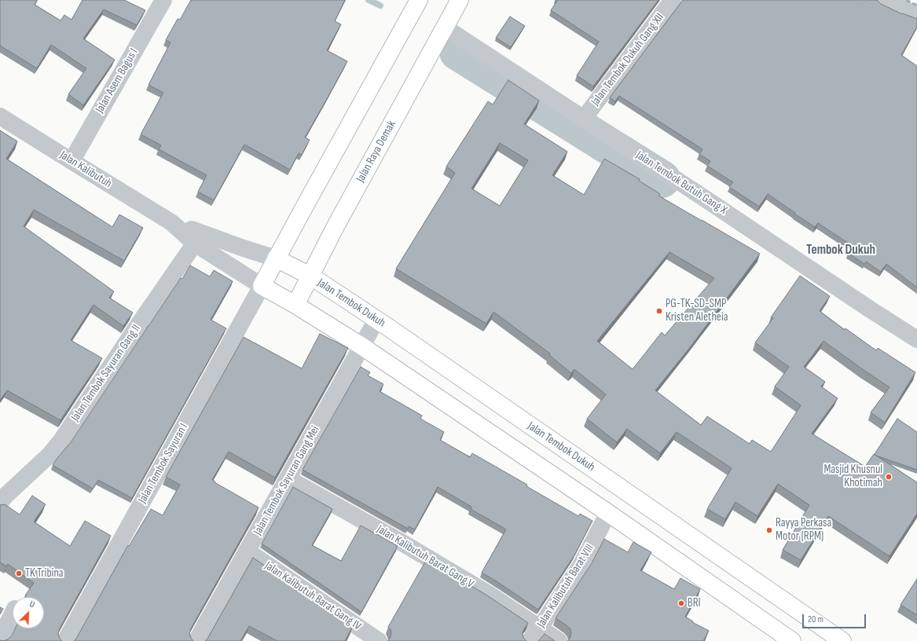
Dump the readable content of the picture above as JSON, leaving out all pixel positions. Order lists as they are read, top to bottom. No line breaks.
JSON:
{"streets":{"highway":["Jalan Raya Demak","Jalan Tembok Dukuh"],"street":["Jalan Tembok Dukuh Gang XII","Jalan Asem Bagus I","Jalan Kalibutuh","Jalan Tembok Butuh Gang X","Jalan Tembok Sayuran Gang II","Jalan Tembok Sayuran I","Jalan Tembok Sayuran Gang Mei","Jalan Kalibutuh Barat Gang V","Jalan Kalibutuh Barat VIII","Jalan Kalibutuh Barat Gang IV"]},"crossings":[["Jalan Tembok Dukuh Gang XII","Jalan Tembok Butuh Gang X"],["Jalan Asem Bagus I","Jalan Kalibutuh"],["Jalan Raya Demak","Jalan Tembok Butuh Gang X"],["Jalan Raya Demak","Jalan Tembok Dukuh"],["Jalan Kalibutuh","Jalan Tembok Dukuh"],["Jalan Kalibutuh","Jalan Tembok Sayuran Gang II"],["Jalan Kalibutuh","Jalan Tembok Sayuran I"],["Jalan Tembok Dukuh","Jalan Tembok Sayuran Gang Mei"],["Jalan Tembok Sayuran Gang Mei","Jalan Kalibutuh Barat Gang V"],["Jalan Tembok Sayuran Gang Mei","Jalan Kalibutuh Barat Gang IV"],["Jalan Kalibutuh Barat Gang V","Jalan Kalibutuh Barat VIII"]],"districts":["Tembok Dukuh"],"places":["PG-TK-SD-SMP Kristen Aletheia","Masjid Khusnul Khotimah","Rayya Perkasa Motor (RPM)","TK Tribina","BRI"],"scale_bar":"20 m","north":"top right"}
